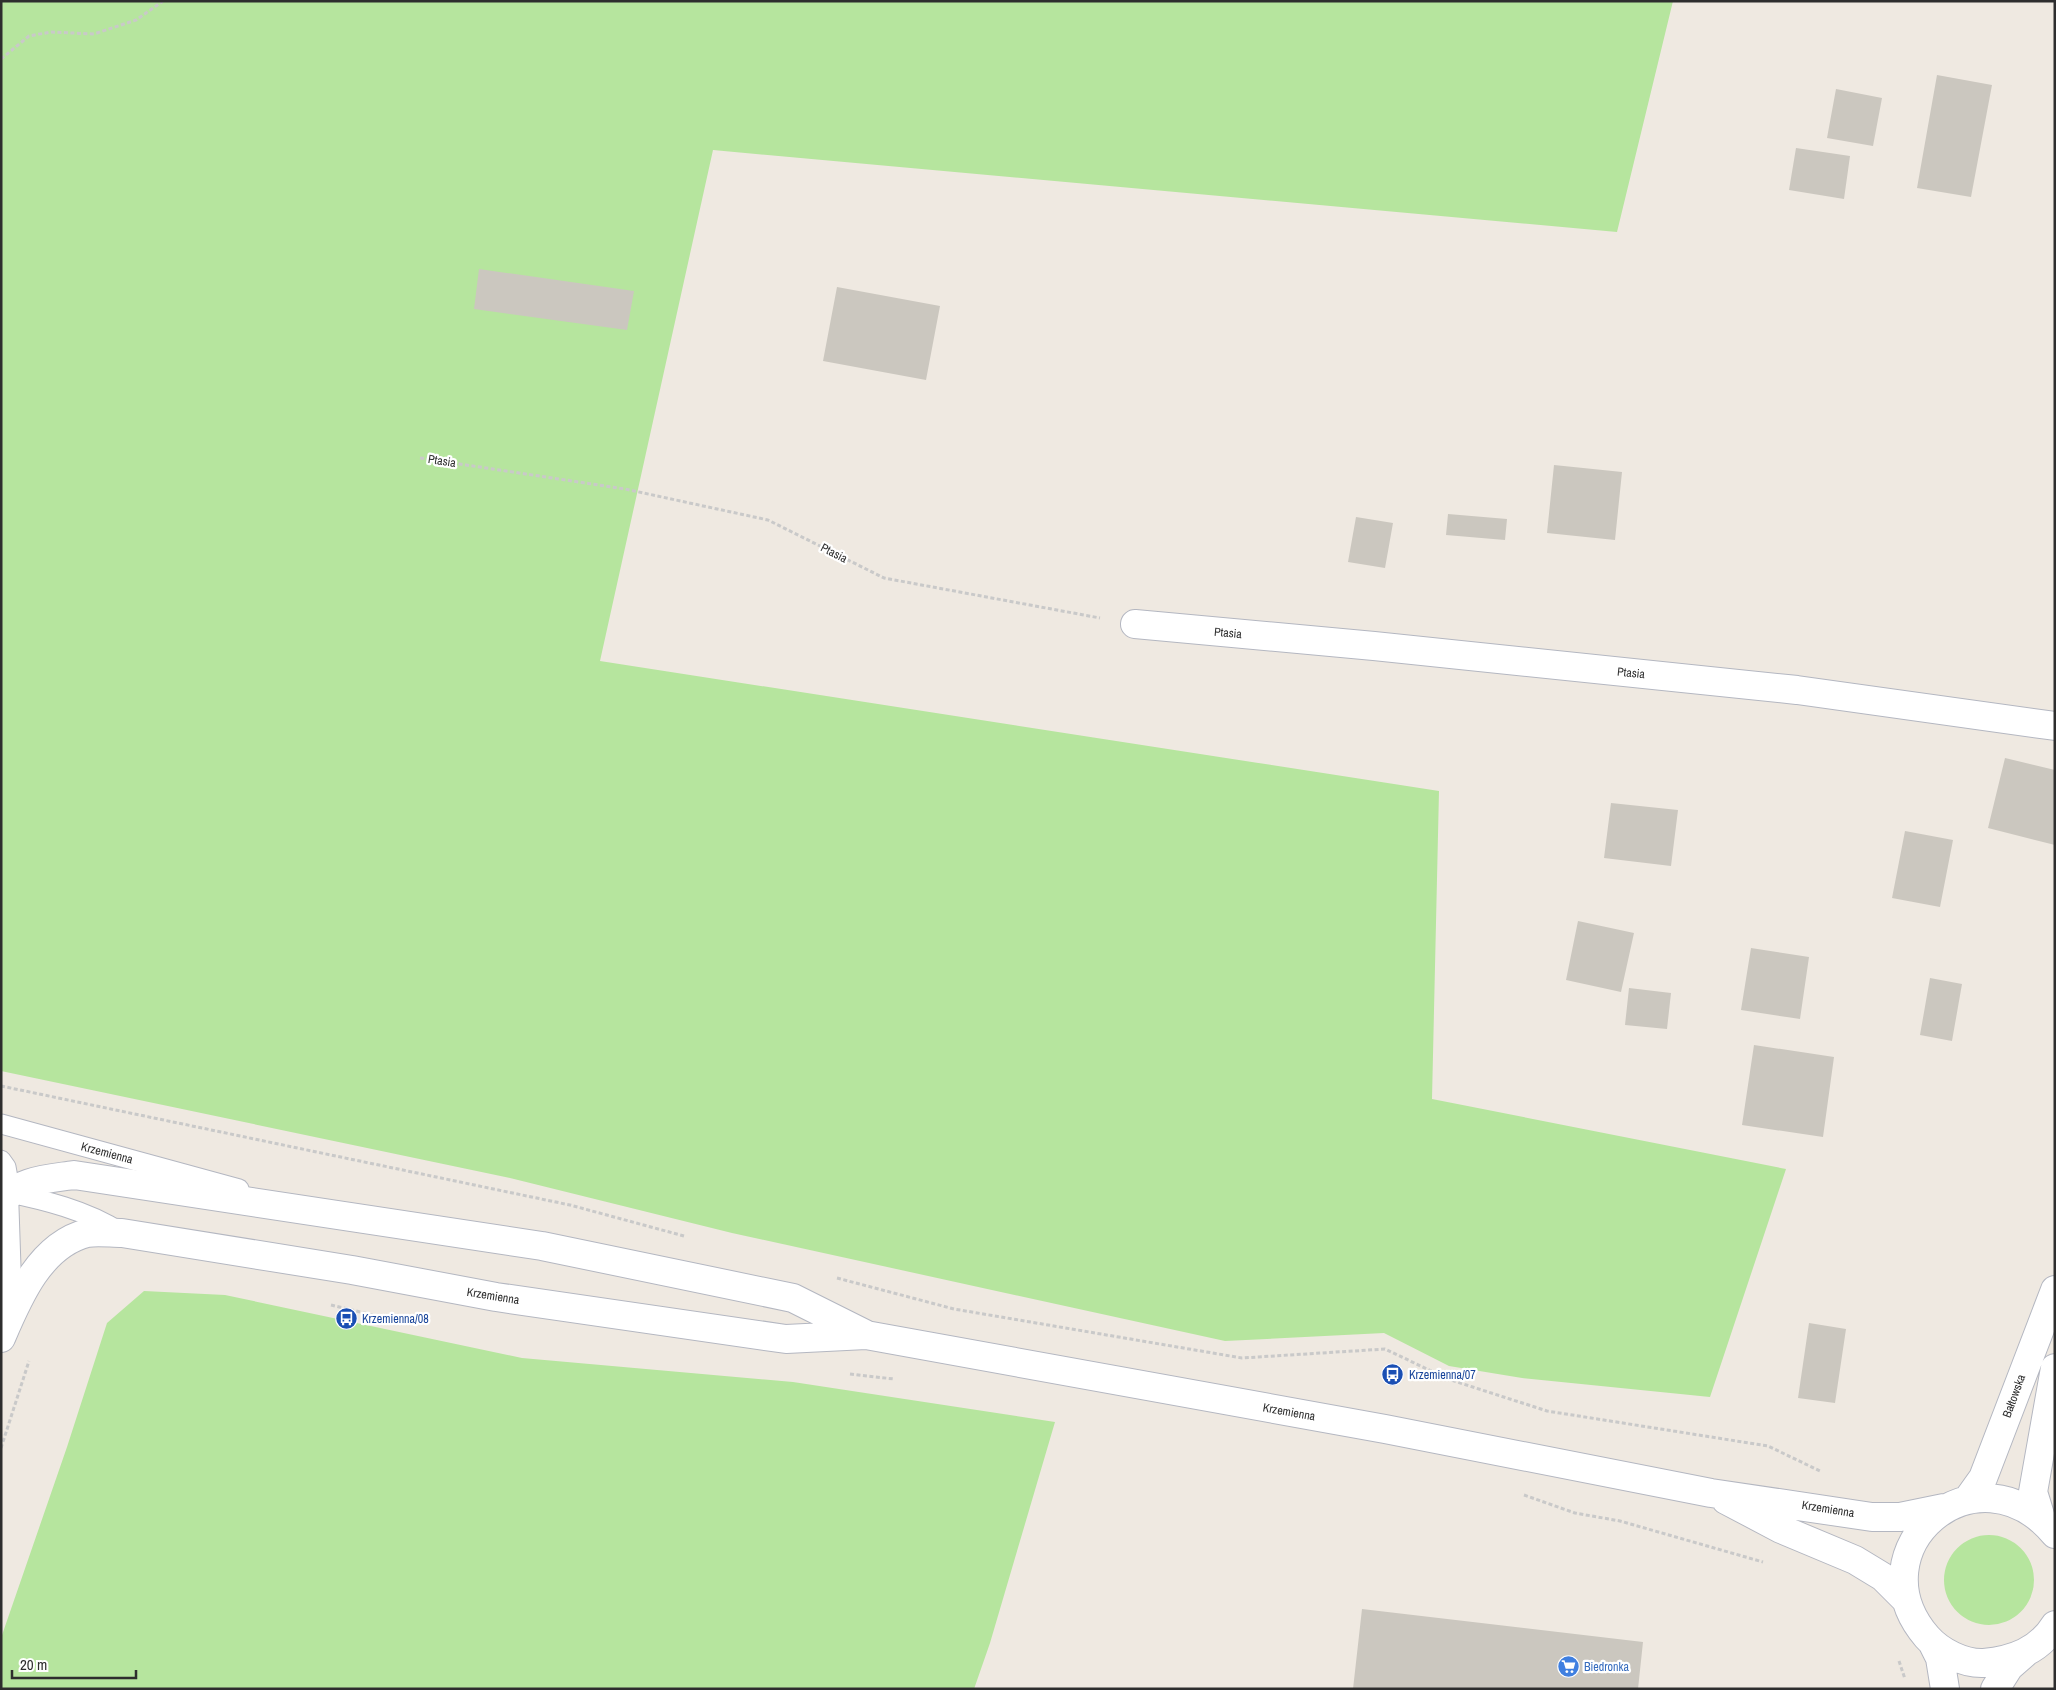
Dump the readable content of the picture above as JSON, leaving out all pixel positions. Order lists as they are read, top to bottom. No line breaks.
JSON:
{"streets":{"main road":["Ptasia","Krzemienna","Bałtowska"]},"crossings":[["Krzemienna","Bałtowska"]],"places":{"bus stop":["Krzemienna/08","Krzemienna/07"],"supermarket":["Biedronka"]},"scale_bar":"20 m"}
